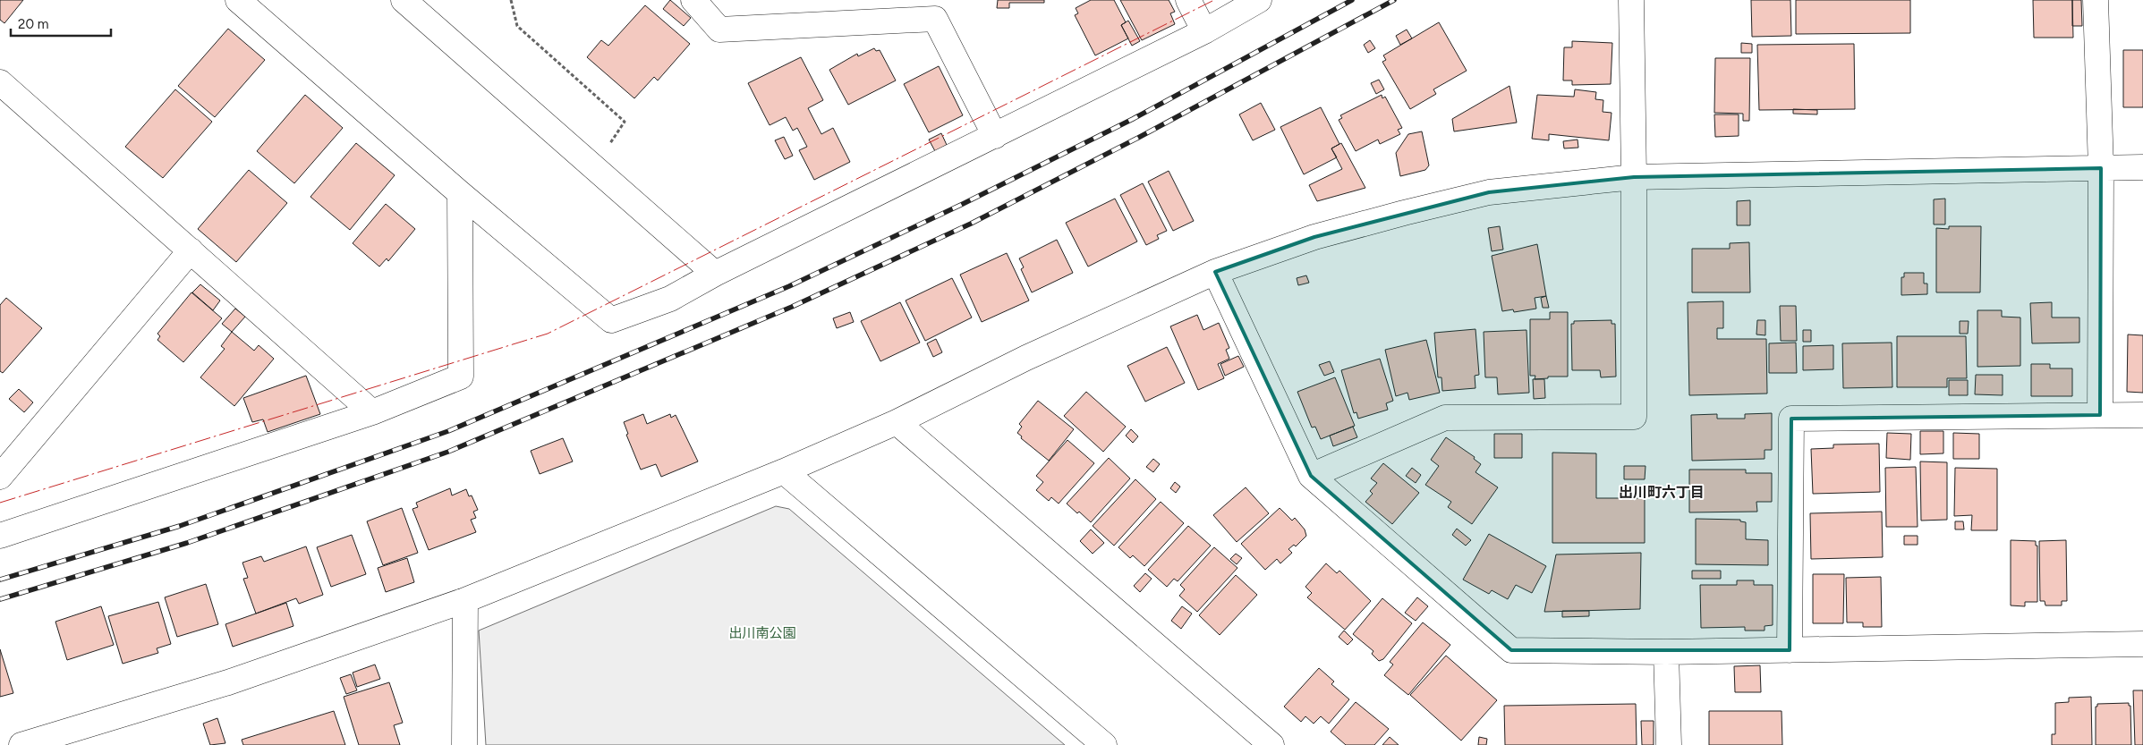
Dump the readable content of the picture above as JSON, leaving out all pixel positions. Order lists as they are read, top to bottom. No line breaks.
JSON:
{"districts":["出川町六丁目"],"parks":["出川南公園"],"scale_bar":"20 m"}
